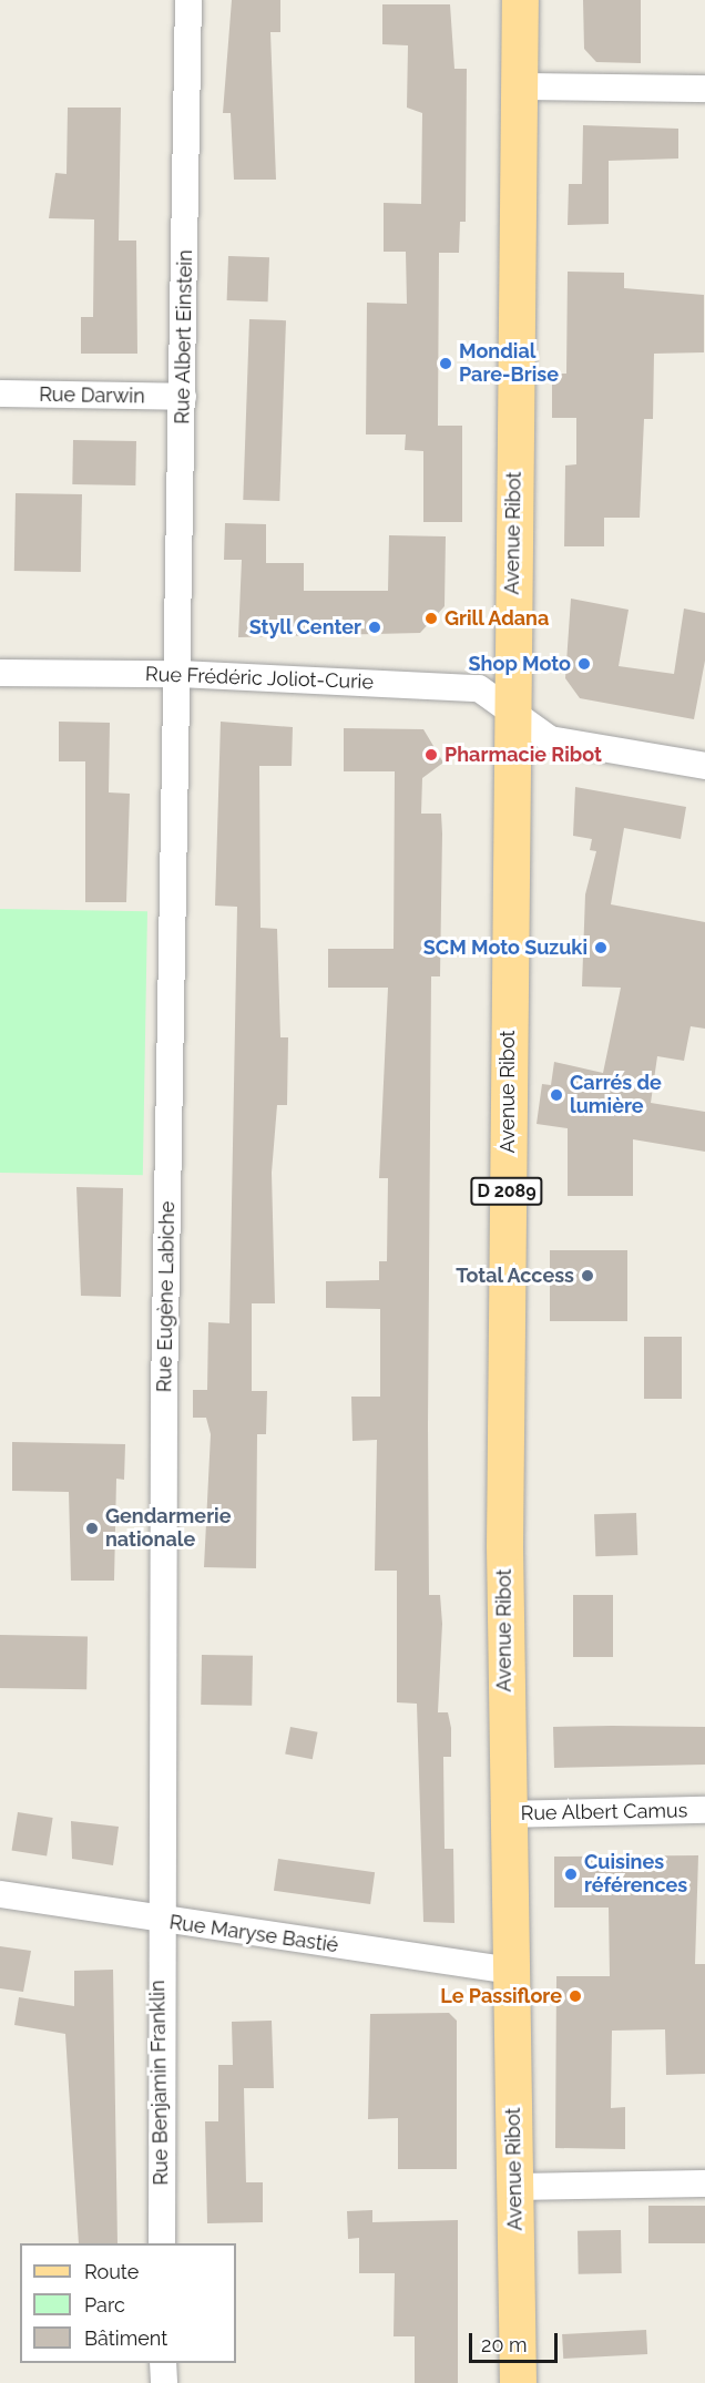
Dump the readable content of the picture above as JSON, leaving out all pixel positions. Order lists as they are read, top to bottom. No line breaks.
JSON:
{"streets":{"main road":["Avenue Ribot","D 2089"],"street":["Rue Albert Einstein","Rue Darwin","Rue Frédéric Joliot-Curie","Rue Eugène Labiche","Rue Albert Camus","Rue Maryse Bastié","Rue Benjamin Franklin"]},"crossings":[["Rue Albert Einstein","Rue Darwin"],["Rue Albert Einstein","Rue Frédéric Joliot-Curie"],["Rue Albert Einstein","Rue Eugène Labiche"],["Avenue Ribot","Rue Frédéric Joliot-Curie"],["Avenue Ribot","Rue Albert Camus"],["Avenue Ribot","Rue Maryse Bastié"],["Rue Frédéric Joliot-Curie","Rue Eugène Labiche"],["Rue Eugène Labiche","Rue Maryse Bastié"],["Rue Eugène Labiche","Rue Benjamin Franklin"],["Rue Maryse Bastié","Rue Benjamin Franklin"]],"places":["Mondial Pare-Brise","Grill Adana","Styll Center","Shop Moto","Pharmacie Ribot","SCM Moto Suzuki","Carrés de lumière","Total Access","Gendarmerie nationale","Cuisines références","Le Passiflore"],"legend":["Route","Parc","Bâtiment"],"scale_bar":"20 m"}
